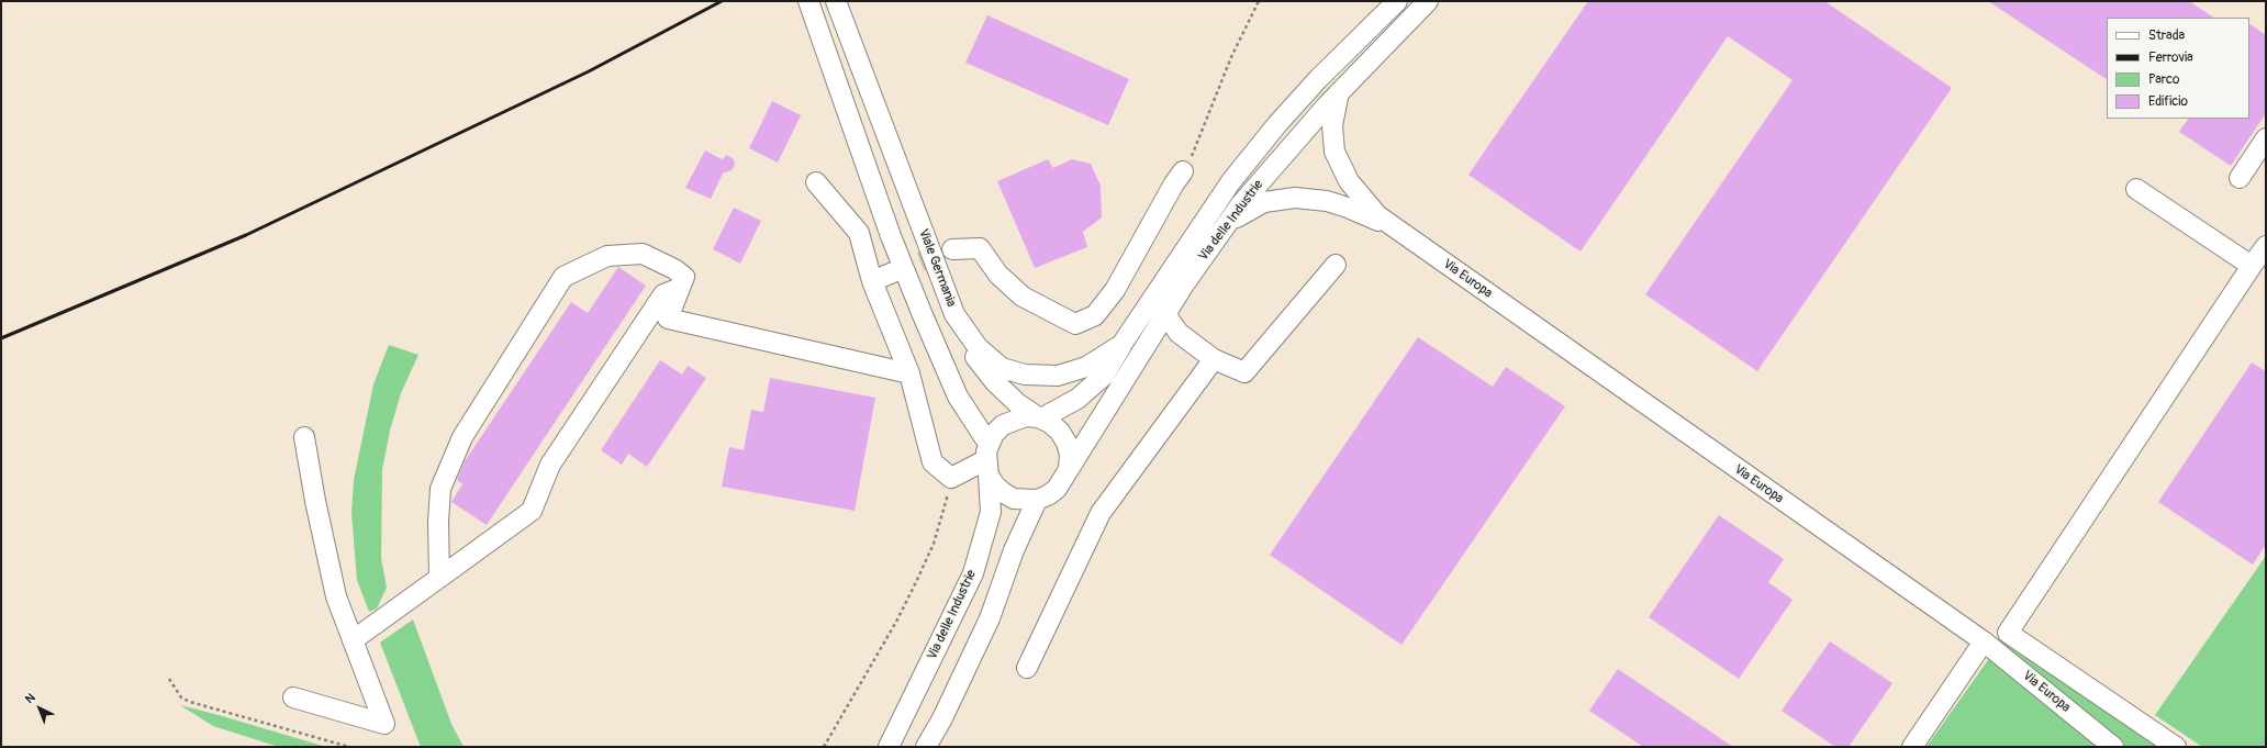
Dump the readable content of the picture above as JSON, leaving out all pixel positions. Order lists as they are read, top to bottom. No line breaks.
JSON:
{"streets":{"street":["Via delle Industrie","Viale Germania","Via Europa"]},"crossings":[["Via delle Industrie","Viale Germania"],["Via delle Industrie","Via Europa"]],"legend":["Strada","Ferrovia","Parco","Edificio"],"north":"top left"}
